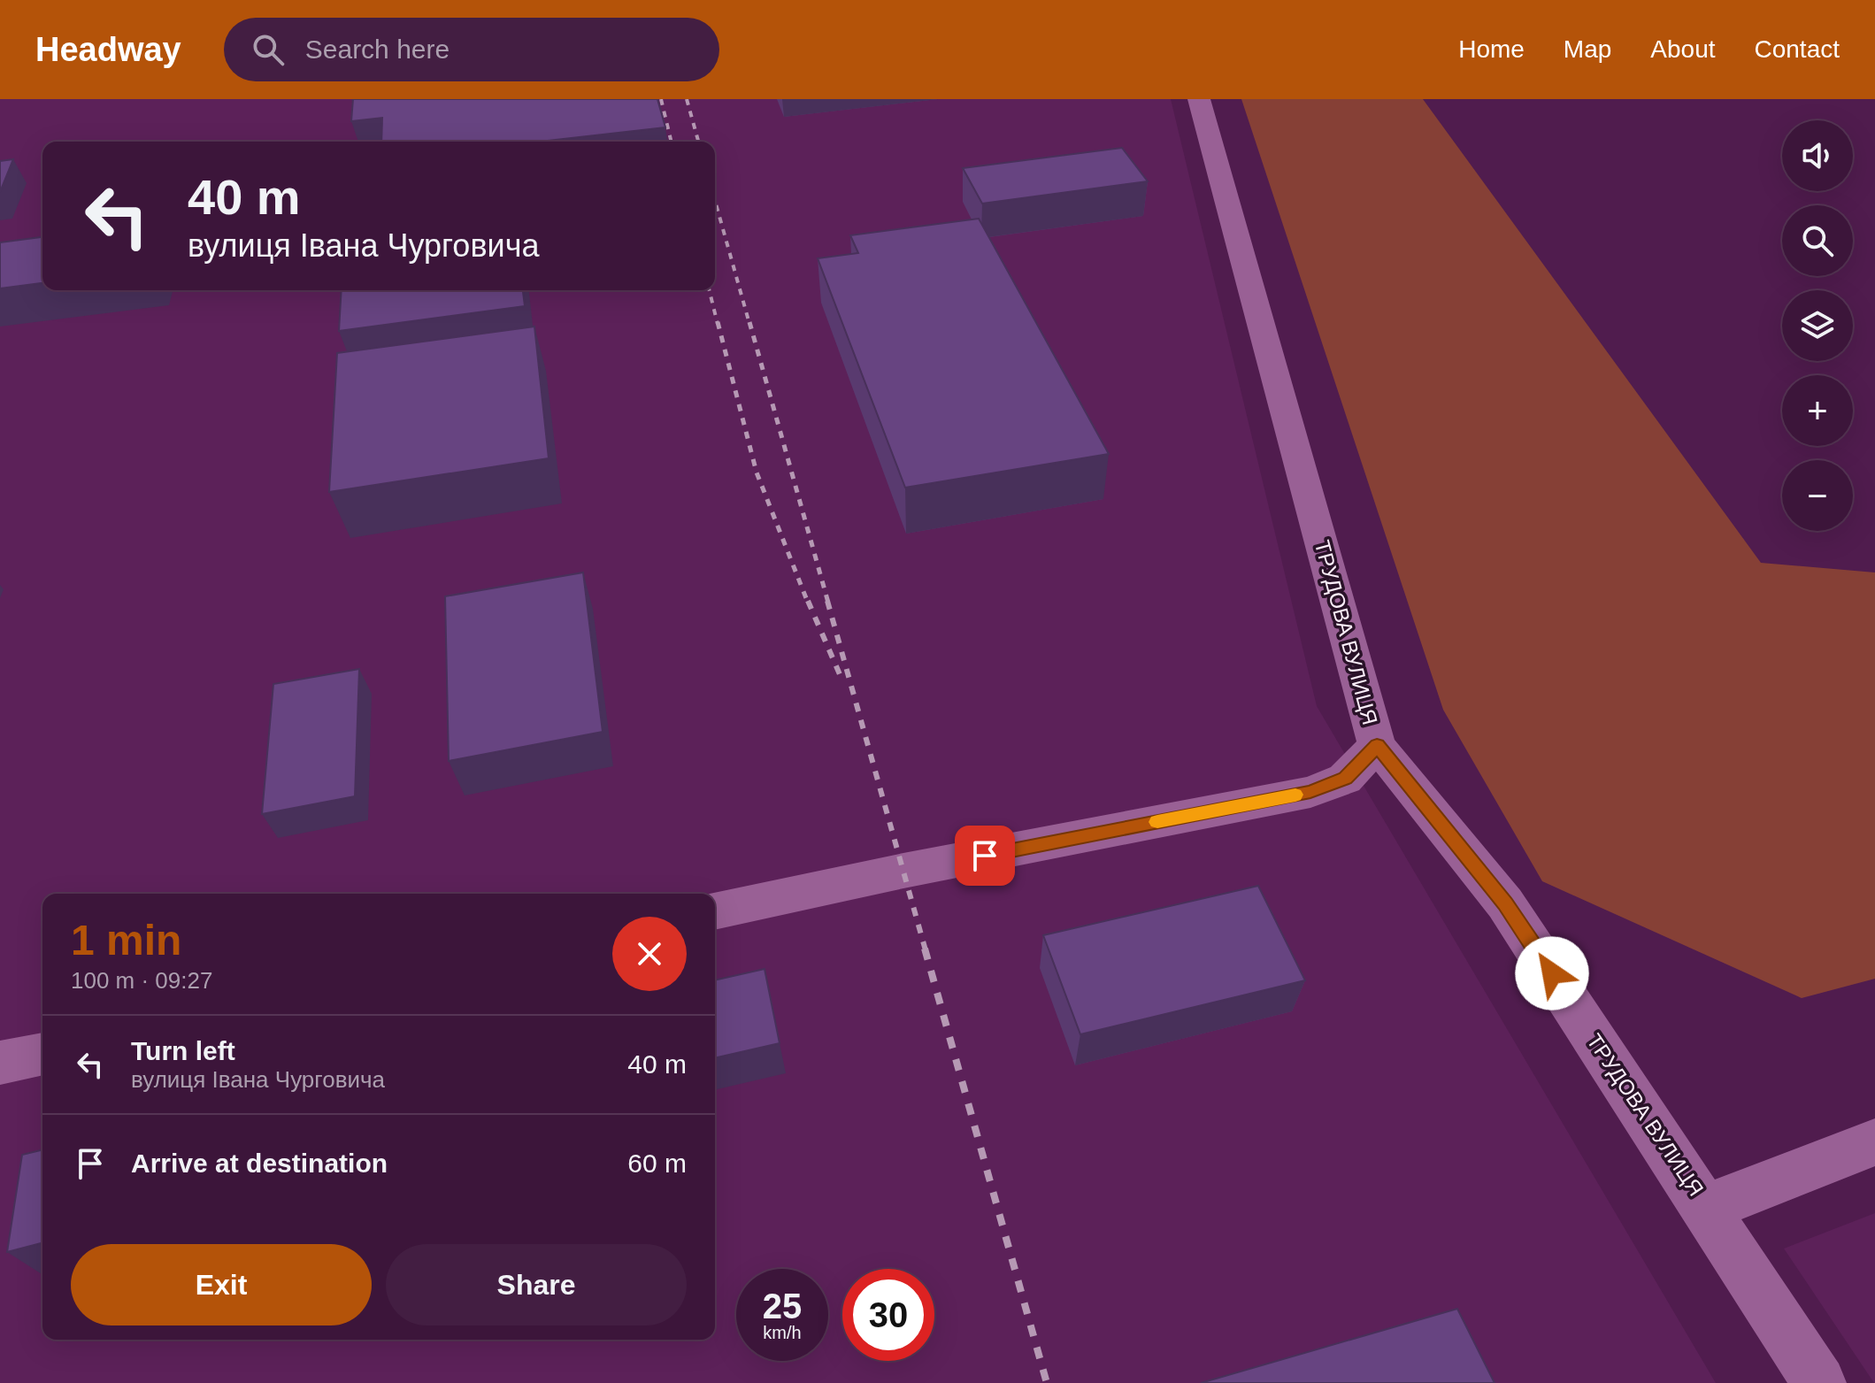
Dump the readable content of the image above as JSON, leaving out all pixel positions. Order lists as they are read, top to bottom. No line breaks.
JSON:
{"streets":{"street":["ТРУДОВА ВУЛИЦЯ"]},"page":{"header":"Headway","search":"Search here","nav":["Home","Map","About","Contact"],"map_buttons":["+","−"],"turn":["40 m","вулиця Івана Чурговича"],"heading":["1 min","100 m · 09:27"],"list":[{"name":"Turn left","note":"вулиця Івана Чурговича","value":"40 m"},{"name":"Arrive at destination","value":"60 m"}],"buttons":["Exit","Share"],"speed":"25 km/h","limit":"30"}}
